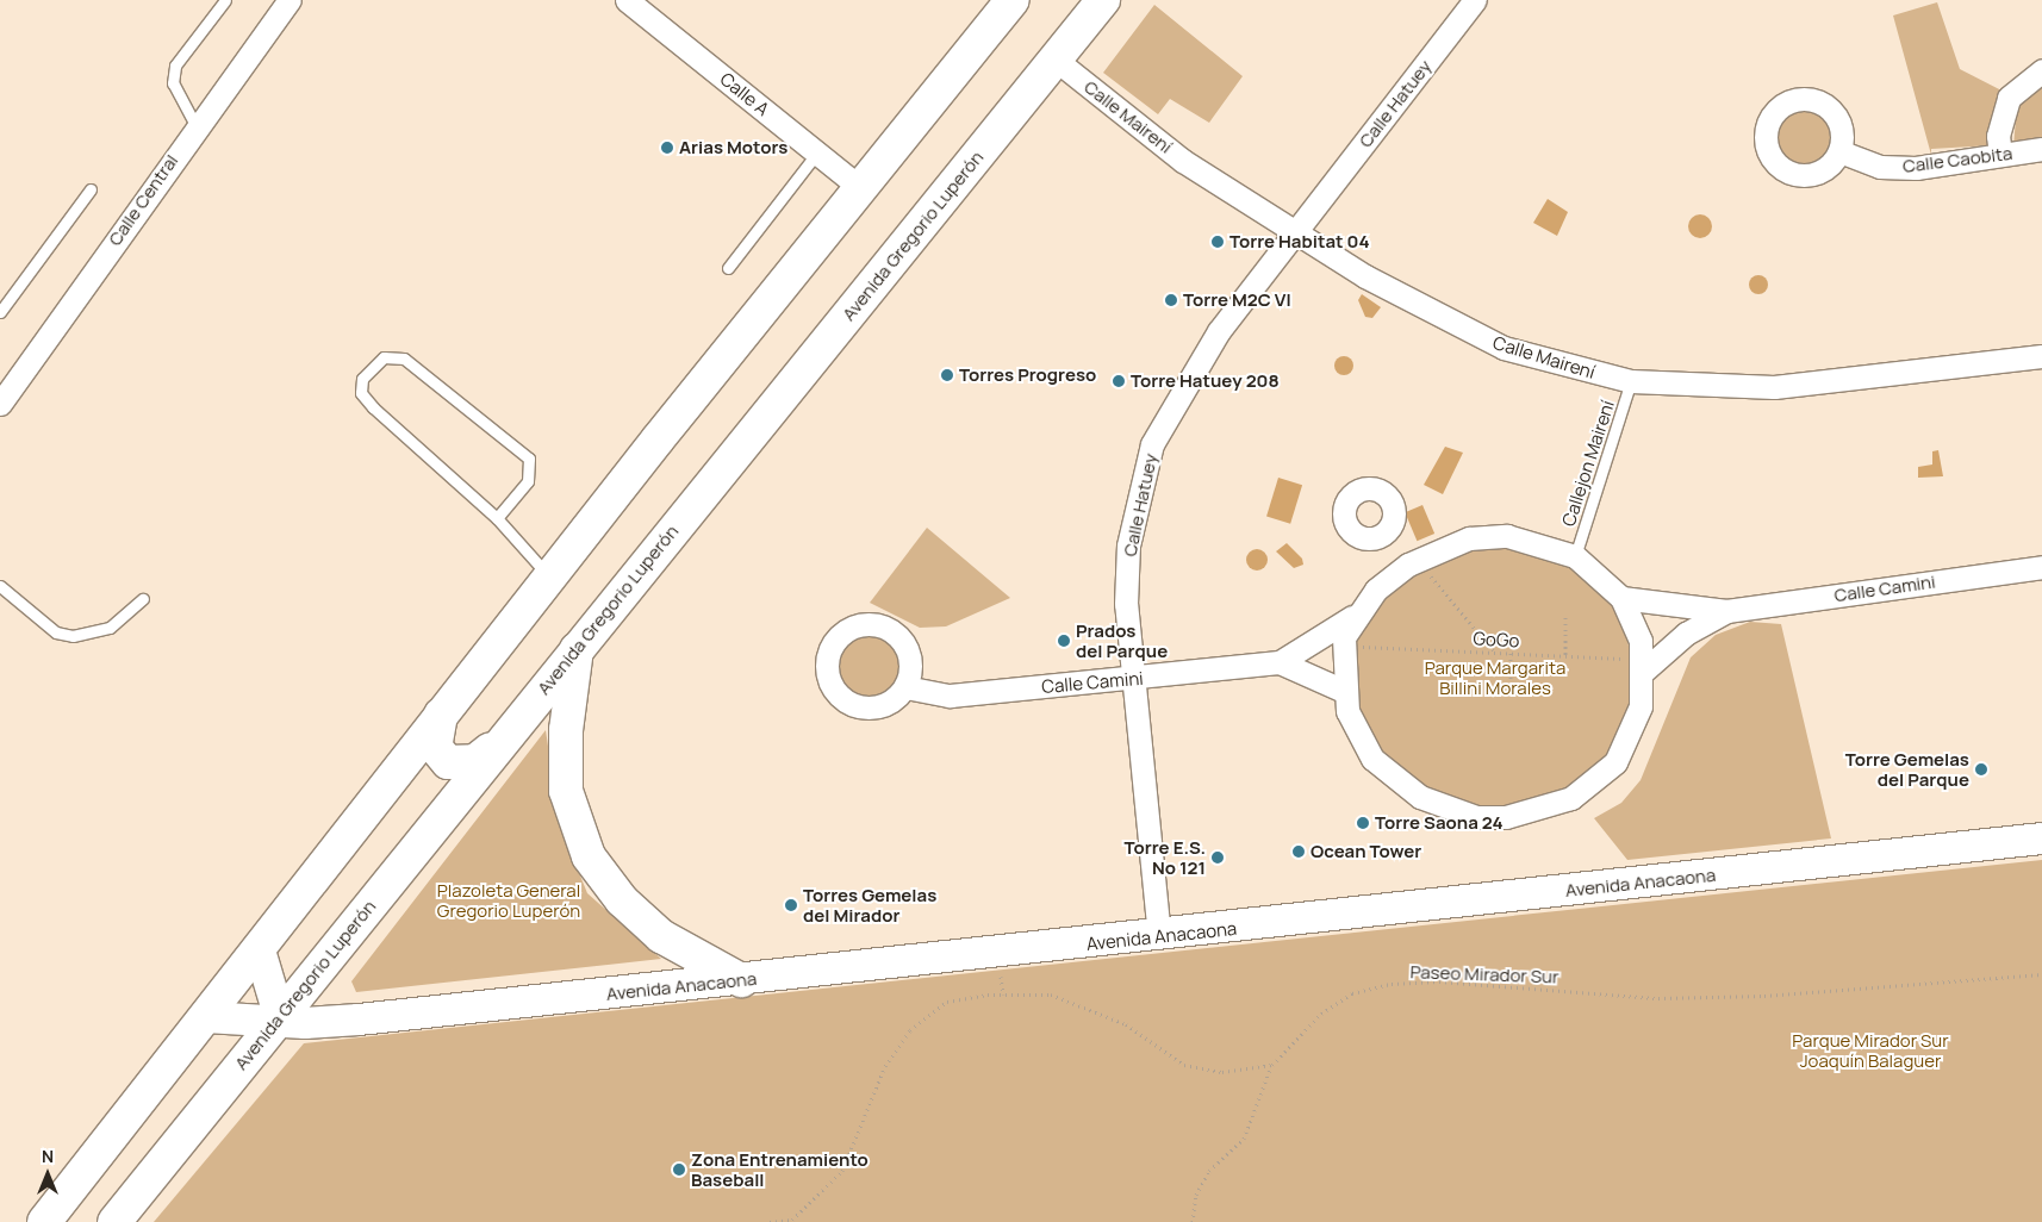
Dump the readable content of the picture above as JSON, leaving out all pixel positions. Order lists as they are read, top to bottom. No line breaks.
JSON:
{"streets":{"main road":["Avenida Gregorio Luperón","Avenida Anacaona"],"street":["Calle A","Calle Hatuey","Calle Mairení","Calle Caobita","Calle Central","Calle Camini"],"lane":["Callejon Mairení"],"path":["GoGo","Paseo Mirador Sur"]},"crossings":[["Calle Hatuey","Calle Mairení"],["Calle Hatuey","Calle Camini"],["Calle Hatuey","Avenida Anacaona"],["Calle Mairení","Avenida Gregorio Luperón"],["Calle Mairení","Callejon Mairení"],["Avenida Gregorio Luperón","Avenida Anacaona"],["Calle Camini","GoGo"]],"parks":["Parque Margarita Billini Morales","Plazoleta General Gregorio Luperón","Parque Mirador Sur Joaquín Balaguer"],"places":["Arias Motors","Torre Habitat 04","Torre M2C VI","Torres Progreso","Torre Hatuey 208","Prados del Parque","Torre Gemelas del Parque","Torre Saona 24","Ocean Tower","Torre E.S. No 121","Torres Gemelas del Mirador","Zona Entrenamiento Baseball"],"north":"top"}
